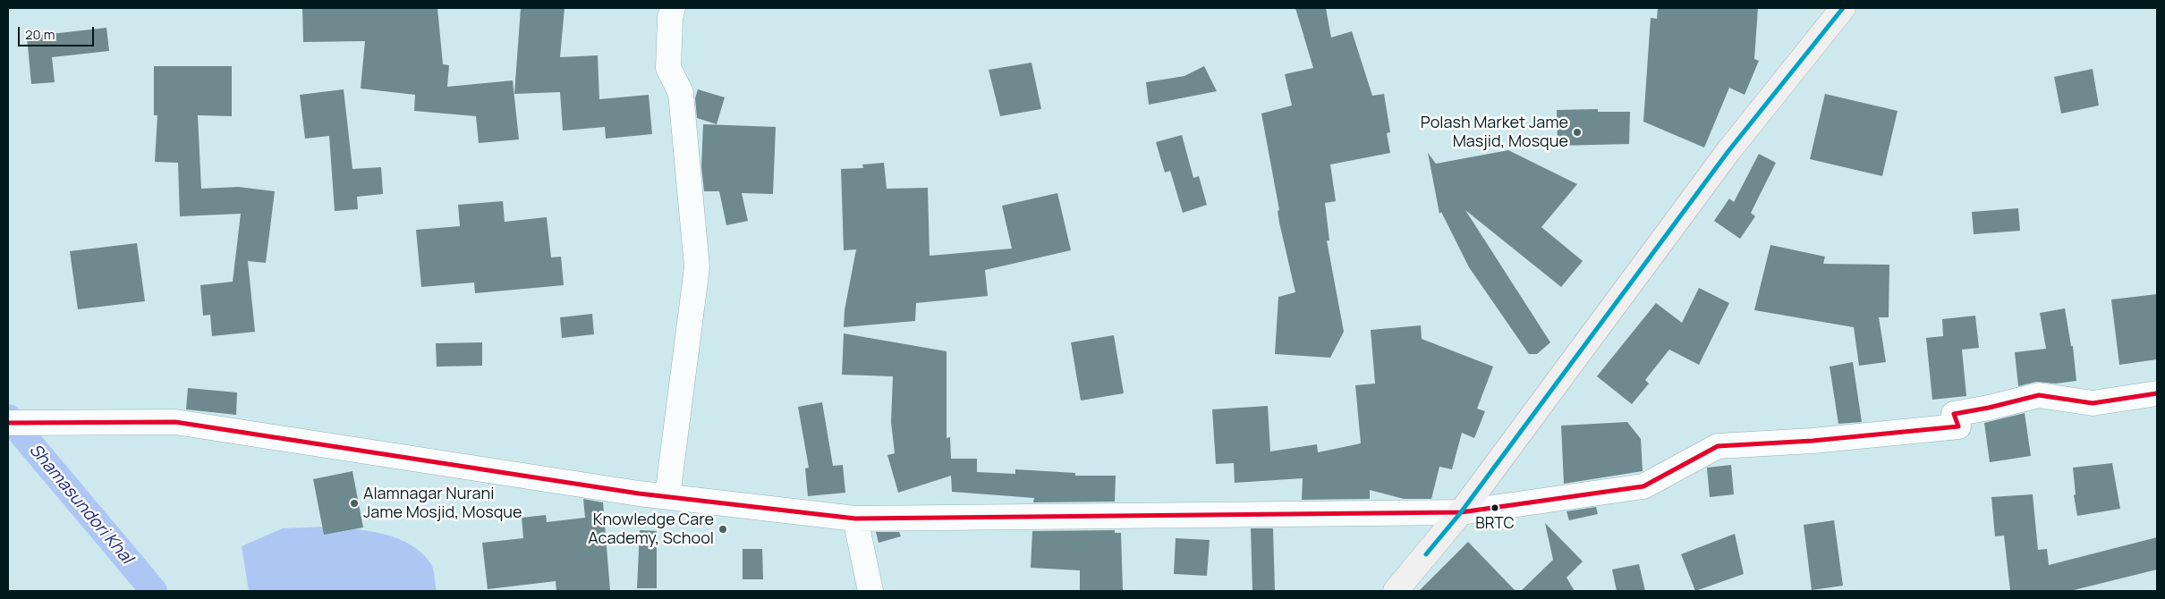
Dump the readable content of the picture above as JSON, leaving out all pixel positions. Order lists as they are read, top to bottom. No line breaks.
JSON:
{"water":["Shamasundori Khal"],"places":["Polash Market Jame Masjid, Mosque","Alamnagar Nurani Jame Mosjid, Mosque","BRTC","Knowledge Care Academy, School"],"scale_bar":"20 m"}
